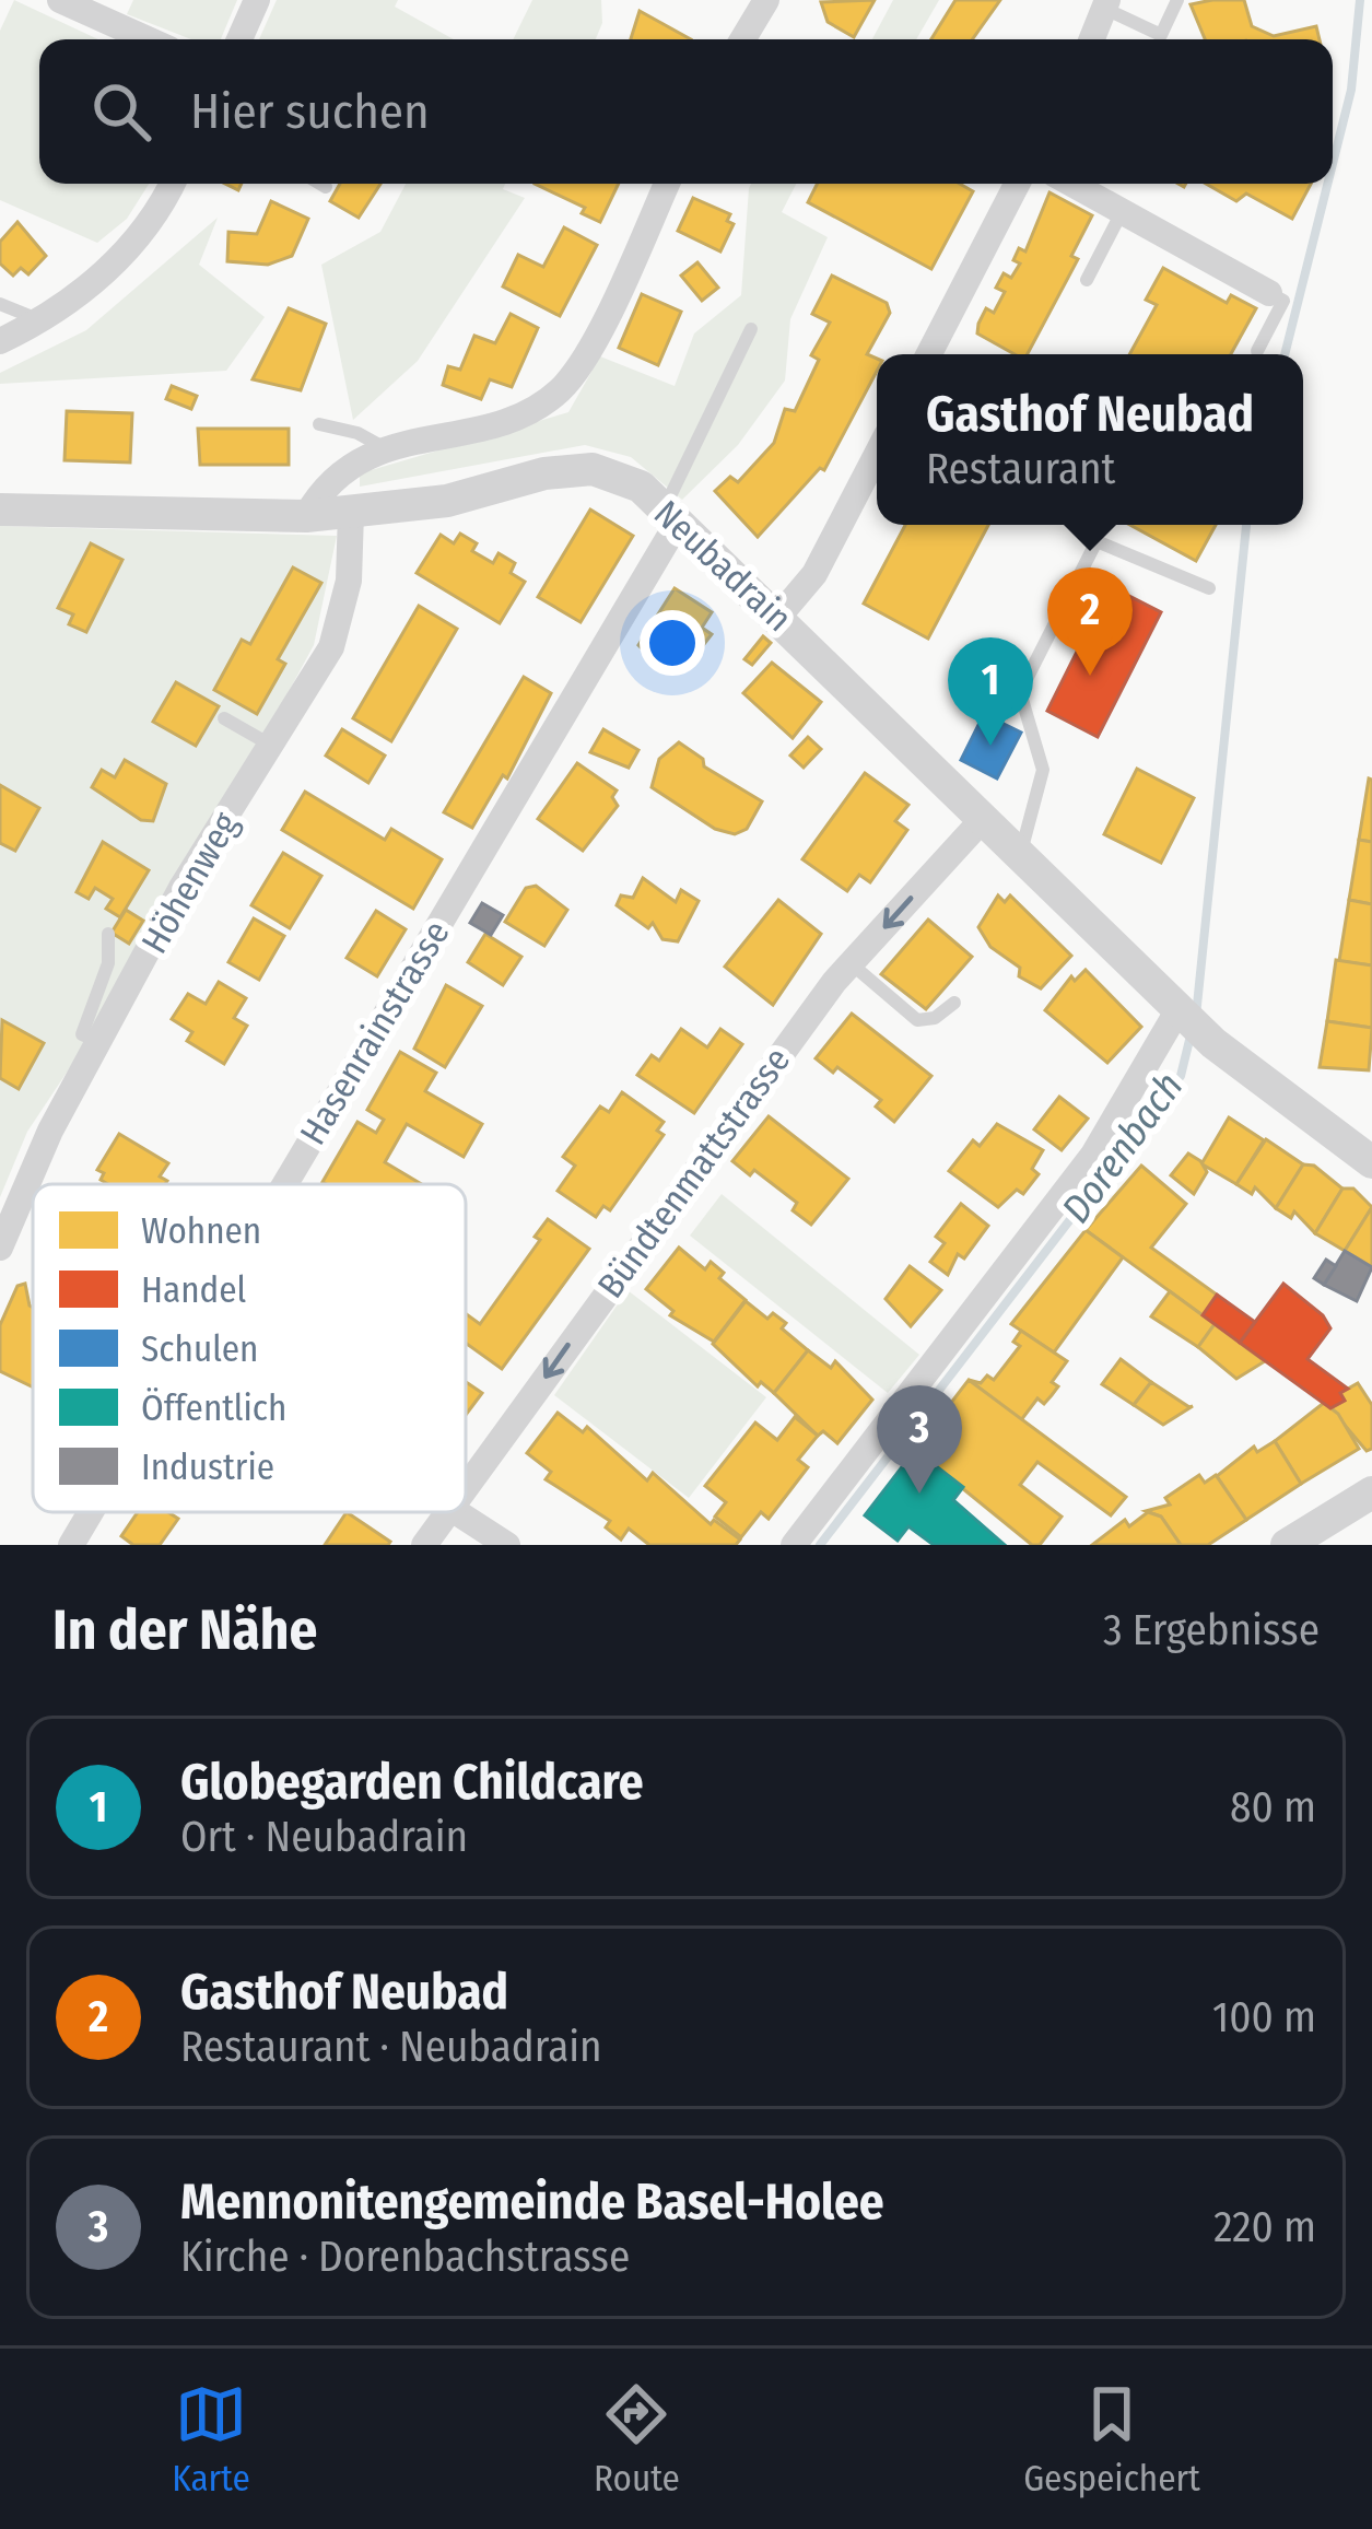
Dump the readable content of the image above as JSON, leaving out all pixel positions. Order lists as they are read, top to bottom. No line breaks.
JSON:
{"streets":{"street":["Neubadrain","Höhenweg","Hasenrainstrasse","Bündtenmattstrasse"]},"crossings":[["Neubadrain","Höhenweg"],["Neubadrain","Hasenrainstrasse"],["Neubadrain","Bündtenmattstrasse"]],"one_way":["Bündtenmattstrasse"],"water":["Dorenbach"],"legend":["Wohnen","Handel","Schulen","Öffentlich","Industrie"],"page":{"search":"Hier suchen","popup":["Gasthof Neubad","Restaurant"],"pins":["2","1","3"],"heading":["In der Nähe","3 Ergebnisse"],"list":[{"mark":"1","name":"Globegarden Childcare","note":"Ort · Neubadrain","value":"80 m"},{"mark":"2","name":"Gasthof Neubad","note":"Restaurant · Neubadrain","value":"100 m"},{"mark":"3","name":"Mennonitengemeinde Basel-Holee","note":"Kirche · Dorenbachstrasse","value":"220 m"}],"nav":["Karte","Route","Gespeichert"]}}
